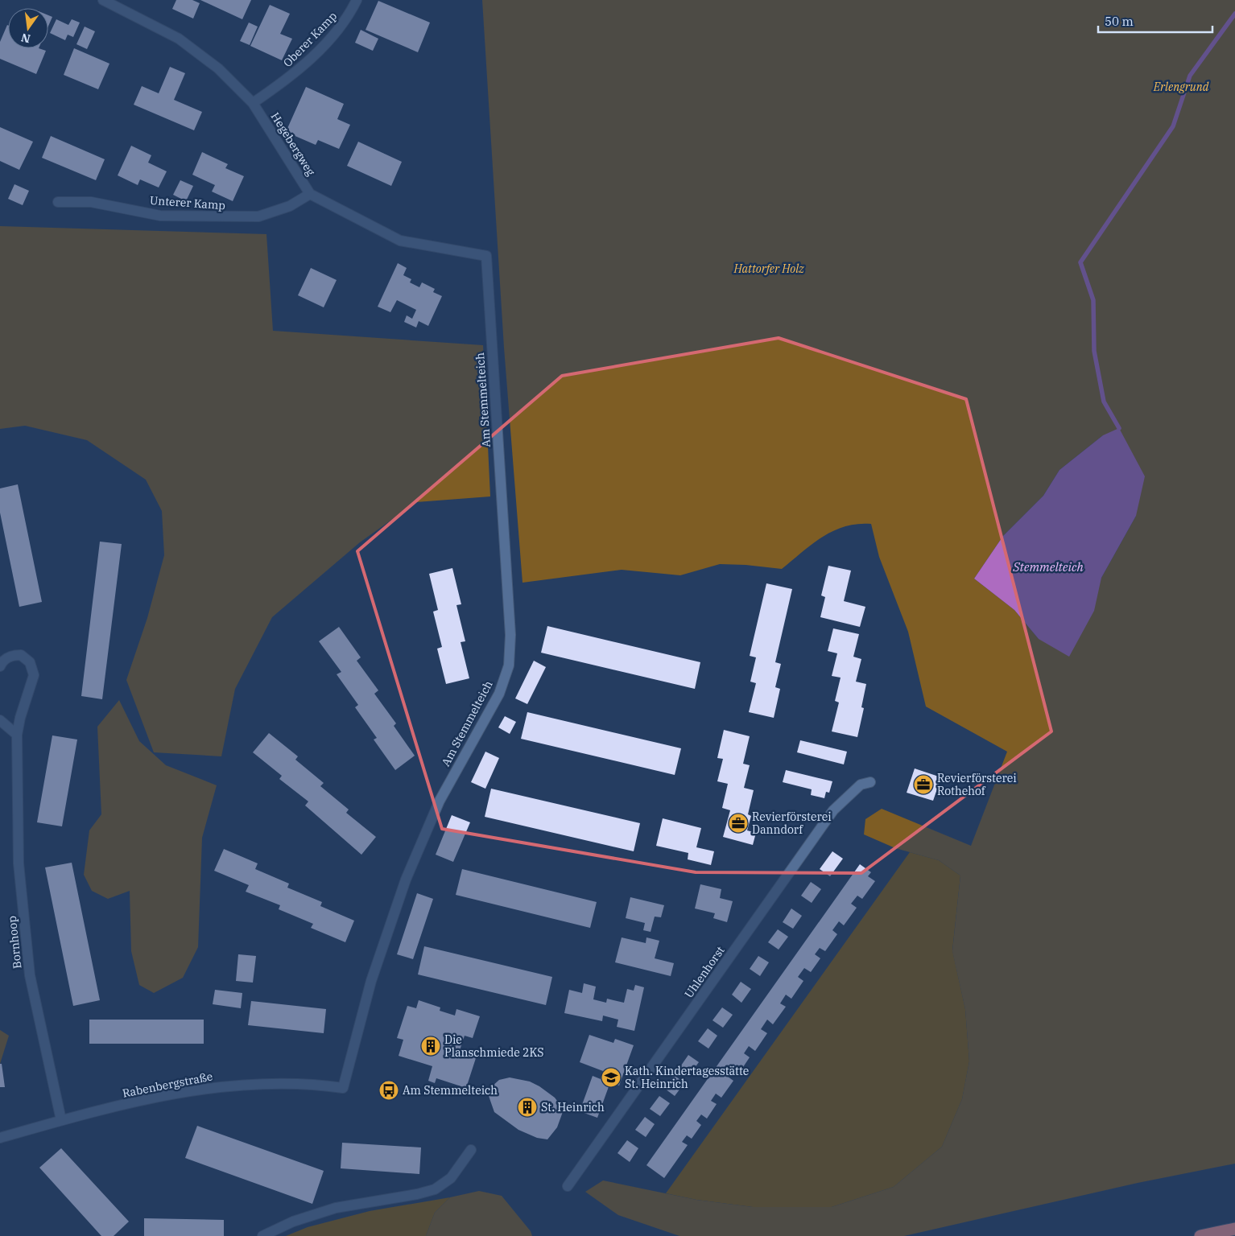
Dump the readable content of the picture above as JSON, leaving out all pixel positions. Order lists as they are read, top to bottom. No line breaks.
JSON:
{"streets":{"street":["Oberer Kamp","Hegebergweg","Unterer Kamp","Am Stemmelteich","Bornhoop","Uhlenhorst","Rabenbergstraße"]},"crossings":[["Oberer Kamp","Hegebergweg"],["Hegebergweg","Unterer Kamp"],["Hegebergweg","Am Stemmelteich"],["Am Stemmelteich","Rabenbergstraße"],["Bornhoop","Rabenbergstraße"]],"water":["Stemmelteich"],"parks":["Erlengrund","Hattorfer Holz"],"places":{"office":["Revierförsterei Rothehof","Revierförsterei Danndorf"],"building":["Die Planschmiede 2KS","St. Heinrich"],"school or university":["Kath. Kindertagesstätte St. Heinrich"],"bus stop":["Am Stemmelteich"]},"scale_bar":"50 m","north":"bottom"}
